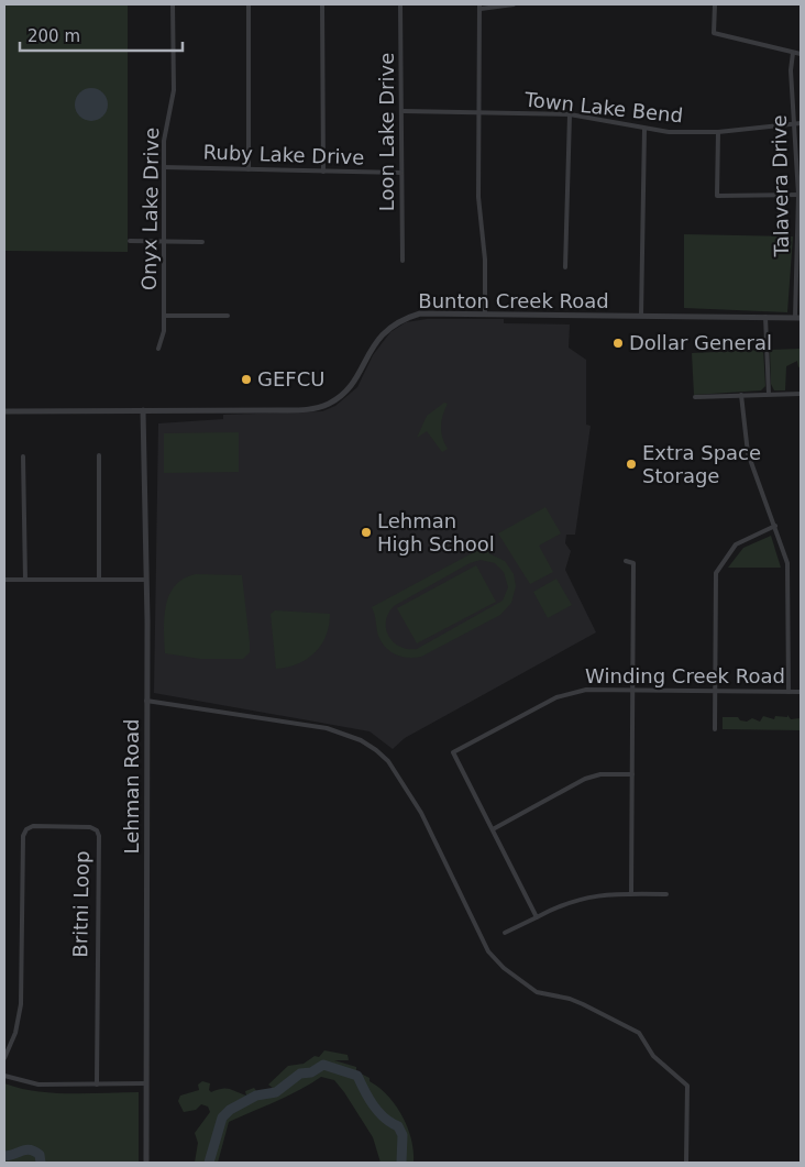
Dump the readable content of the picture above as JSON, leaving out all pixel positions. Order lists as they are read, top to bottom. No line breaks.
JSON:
{"streets":{"street":["Town Lake Bend","Loon Lake Drive","Ruby Lake Drive","Talavera Drive","Onyx Lake Drive","Bunton Creek Road","Winding Creek Road","Lehman Road","Britni Loop"]},"crossings":[["Town Lake Bend","Loon Lake Drive"],["Town Lake Bend","Talavera Drive"],["Loon Lake Drive","Ruby Lake Drive"],["Ruby Lake Drive","Onyx Lake Drive"],["Talavera Drive","Bunton Creek Road"],["Bunton Creek Road","Lehman Road"]],"places":["Dollar General","GEFCU","Extra Space Storage","Lehman High School"],"scale_bar":"200 m"}
